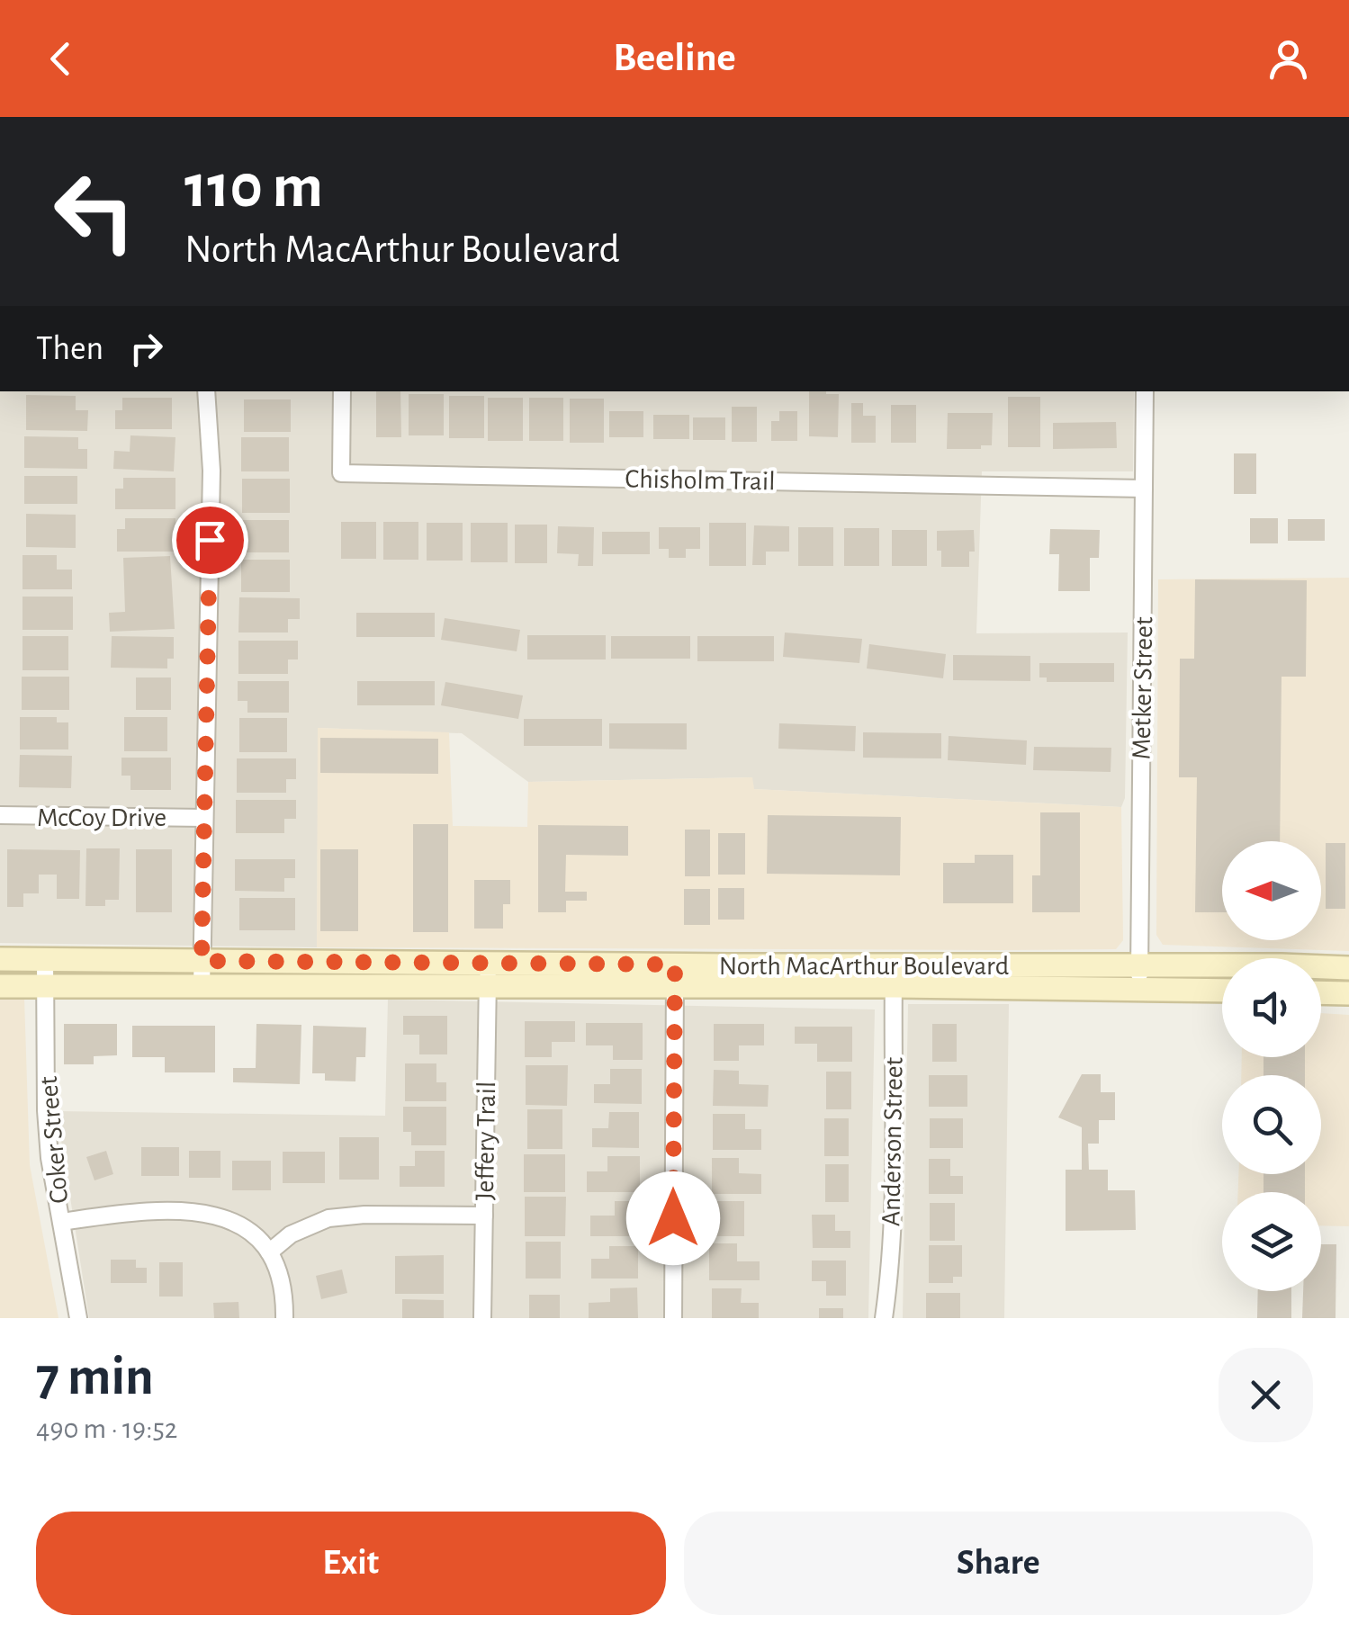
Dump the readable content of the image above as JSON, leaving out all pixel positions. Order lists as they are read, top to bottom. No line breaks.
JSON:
{"streets":{"main road":["North MacArthur Boulevard"],"street":["Chisholm Trail","Metker Street","McCoy Drive","Coker Street","Jeffery Trail","Anderson Street"]},"crossings":[["Chisholm Trail","Metker Street"],["Metker Street","North MacArthur Boulevard"],["North MacArthur Boulevard","Coker Street"],["North MacArthur Boulevard","Jeffery Trail"],["North MacArthur Boulevard","Anderson Street"]],"north":"left","page":{"header":"Beeline","turn":["110 m","North MacArthur Boulevard"],"then":"Then","heading":["7 min","490 m · 19:52"],"buttons":["Exit","Share"]}}
